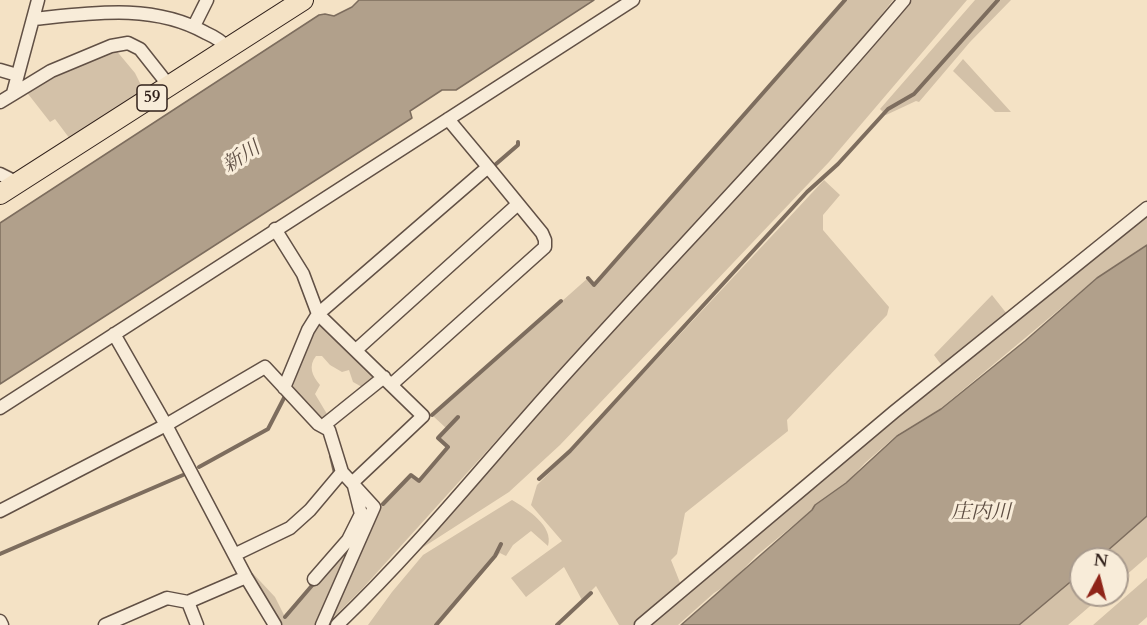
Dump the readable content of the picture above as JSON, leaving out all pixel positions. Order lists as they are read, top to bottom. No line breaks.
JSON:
{"streets":{"main road":["59"]},"water":["新川","庄内川"],"north":"top"}
